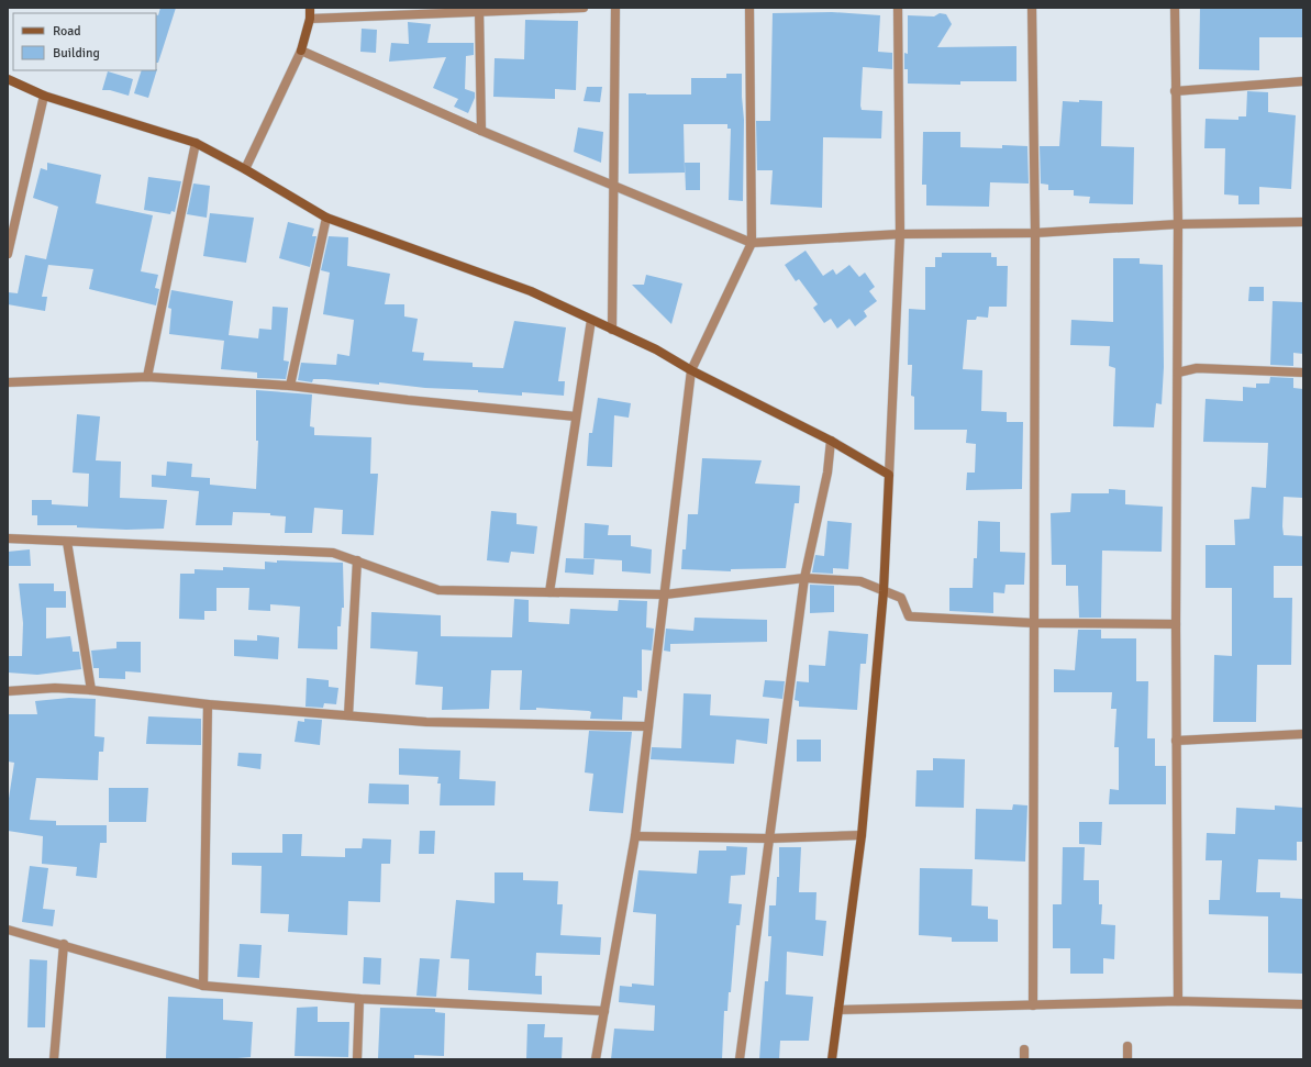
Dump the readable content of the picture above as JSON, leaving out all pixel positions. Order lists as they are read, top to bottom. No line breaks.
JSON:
{"legend":["Road","Building"]}
